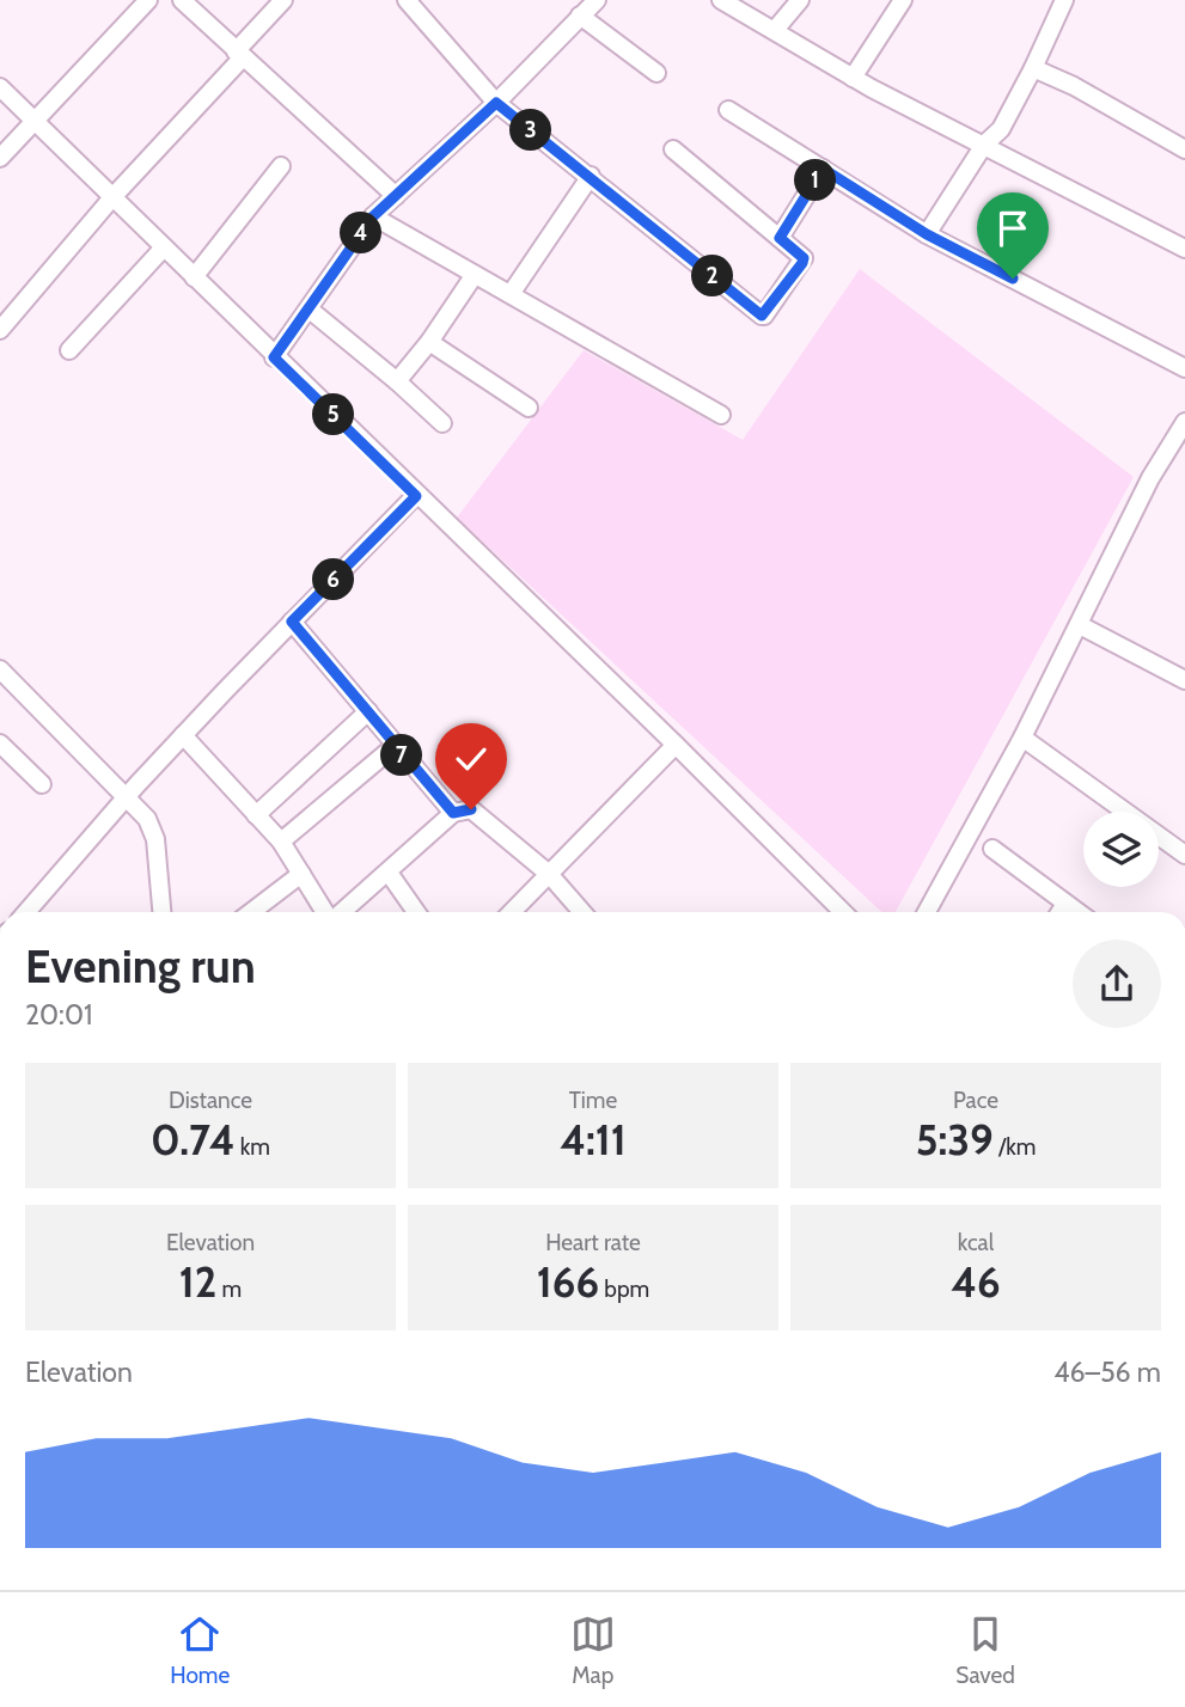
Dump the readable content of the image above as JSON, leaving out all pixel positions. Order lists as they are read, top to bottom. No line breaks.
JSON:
{"page":{"pins":["3","1","4","2","5","6","7"],"heading":["Evening run","20:01"],"stats":[["Distance","0.74 km"],["Time","4:11"],["Pace","5:39 /km"],["Elevation","12 m"],["Heart rate","166 bpm"],["kcal","46"]],"chart":["Elevation","46–56 m"],"tabs":["Home","Map","Saved"]}}
